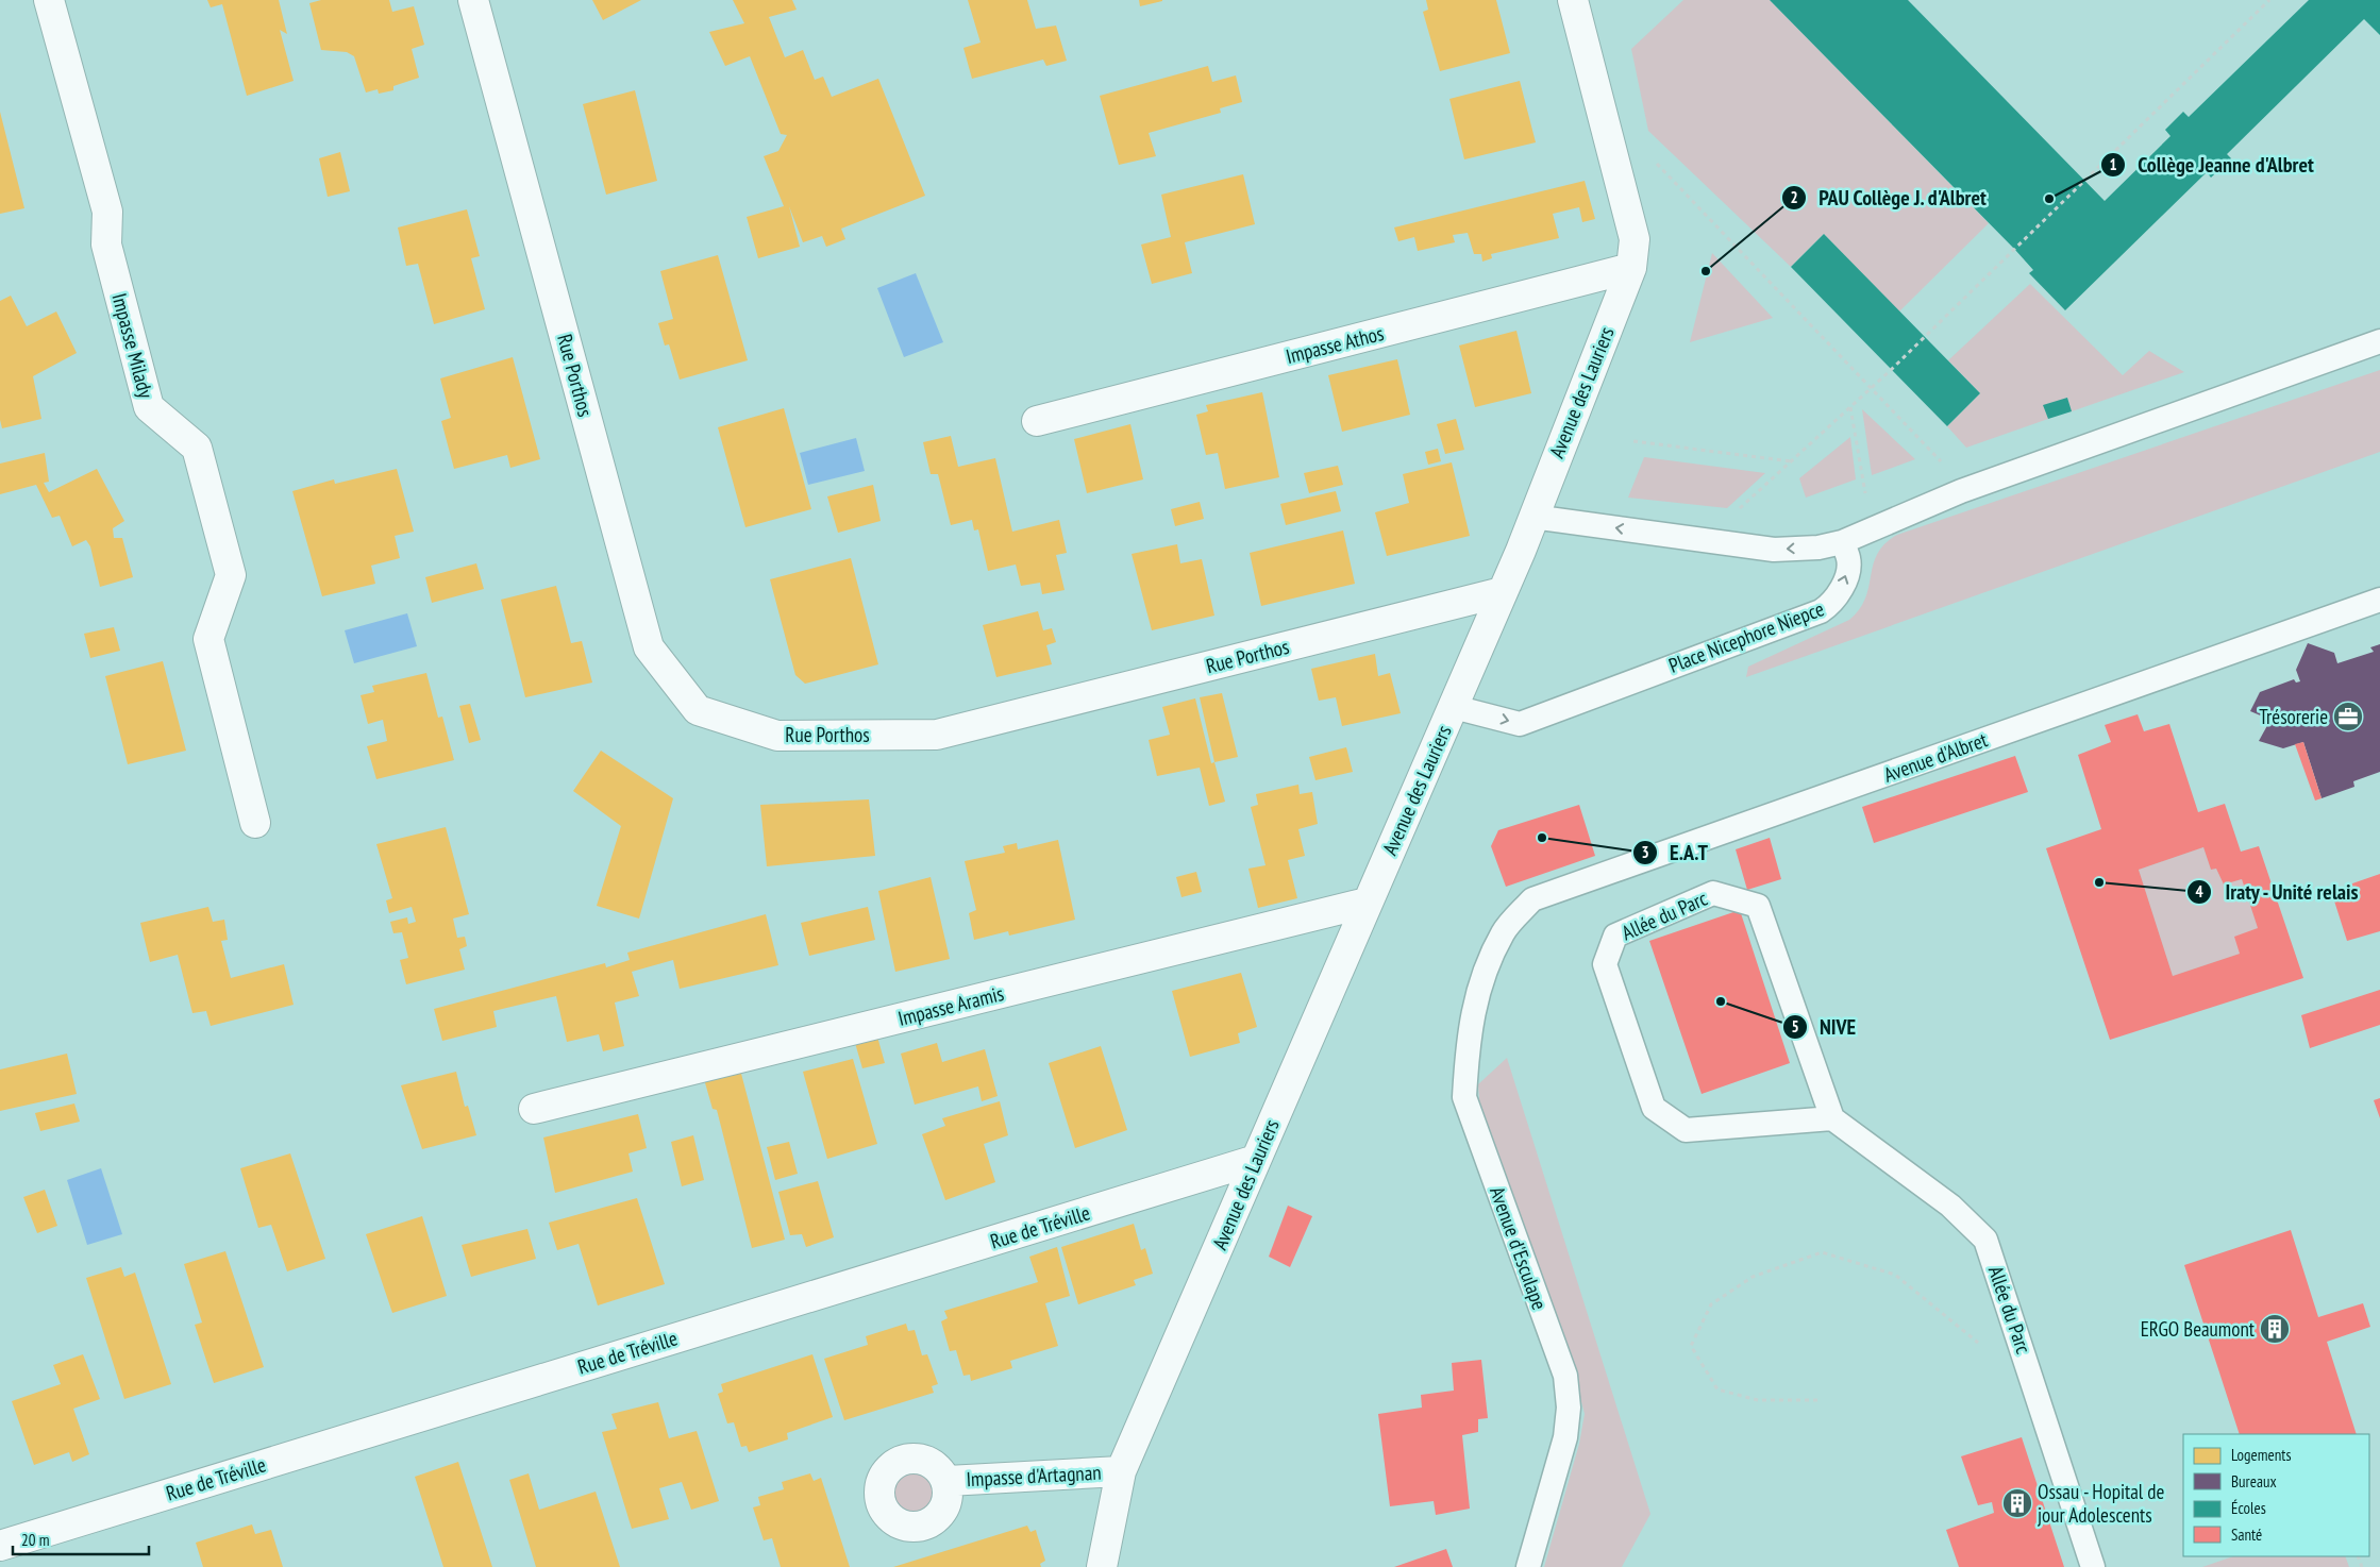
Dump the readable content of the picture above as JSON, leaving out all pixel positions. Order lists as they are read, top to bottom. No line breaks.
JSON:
{"streets":{"street":["Impasse Athos","Impasse Milady","Rue Porthos","Avenue des Lauriers","Impasse Aramis","Rue de Tréville","Impasse d'Artagnan"],"lane":["Place Nicephore Niepce","Avenue d'Albret","Allée du Parc","Avenue d'Esculape"]},"crossings":[["Impasse Athos","Avenue des Lauriers"],["Rue Porthos","Avenue des Lauriers"],["Avenue des Lauriers","Place Nicephore Niepce"],["Avenue des Lauriers","Impasse Aramis"],["Avenue des Lauriers","Rue de Tréville"],["Avenue des Lauriers","Impasse d'Artagnan"],["Avenue d'Albret","Avenue d'Esculape"]],"one_way":["Place Nicephore Niepce"],"places":{"other":["Collège Jeanne d'Albret","PAU Collège J. d'Albret","E.A.T","Iraty - Unité relais","NIVE"],"office":["Trésorerie"],"building":["ERGO Beaumont","Ossau - Hopital de jour Adolescents"]},"legend":["Logements","Bureaux","Écoles","Santé"],"scale_bar":"20 m"}
